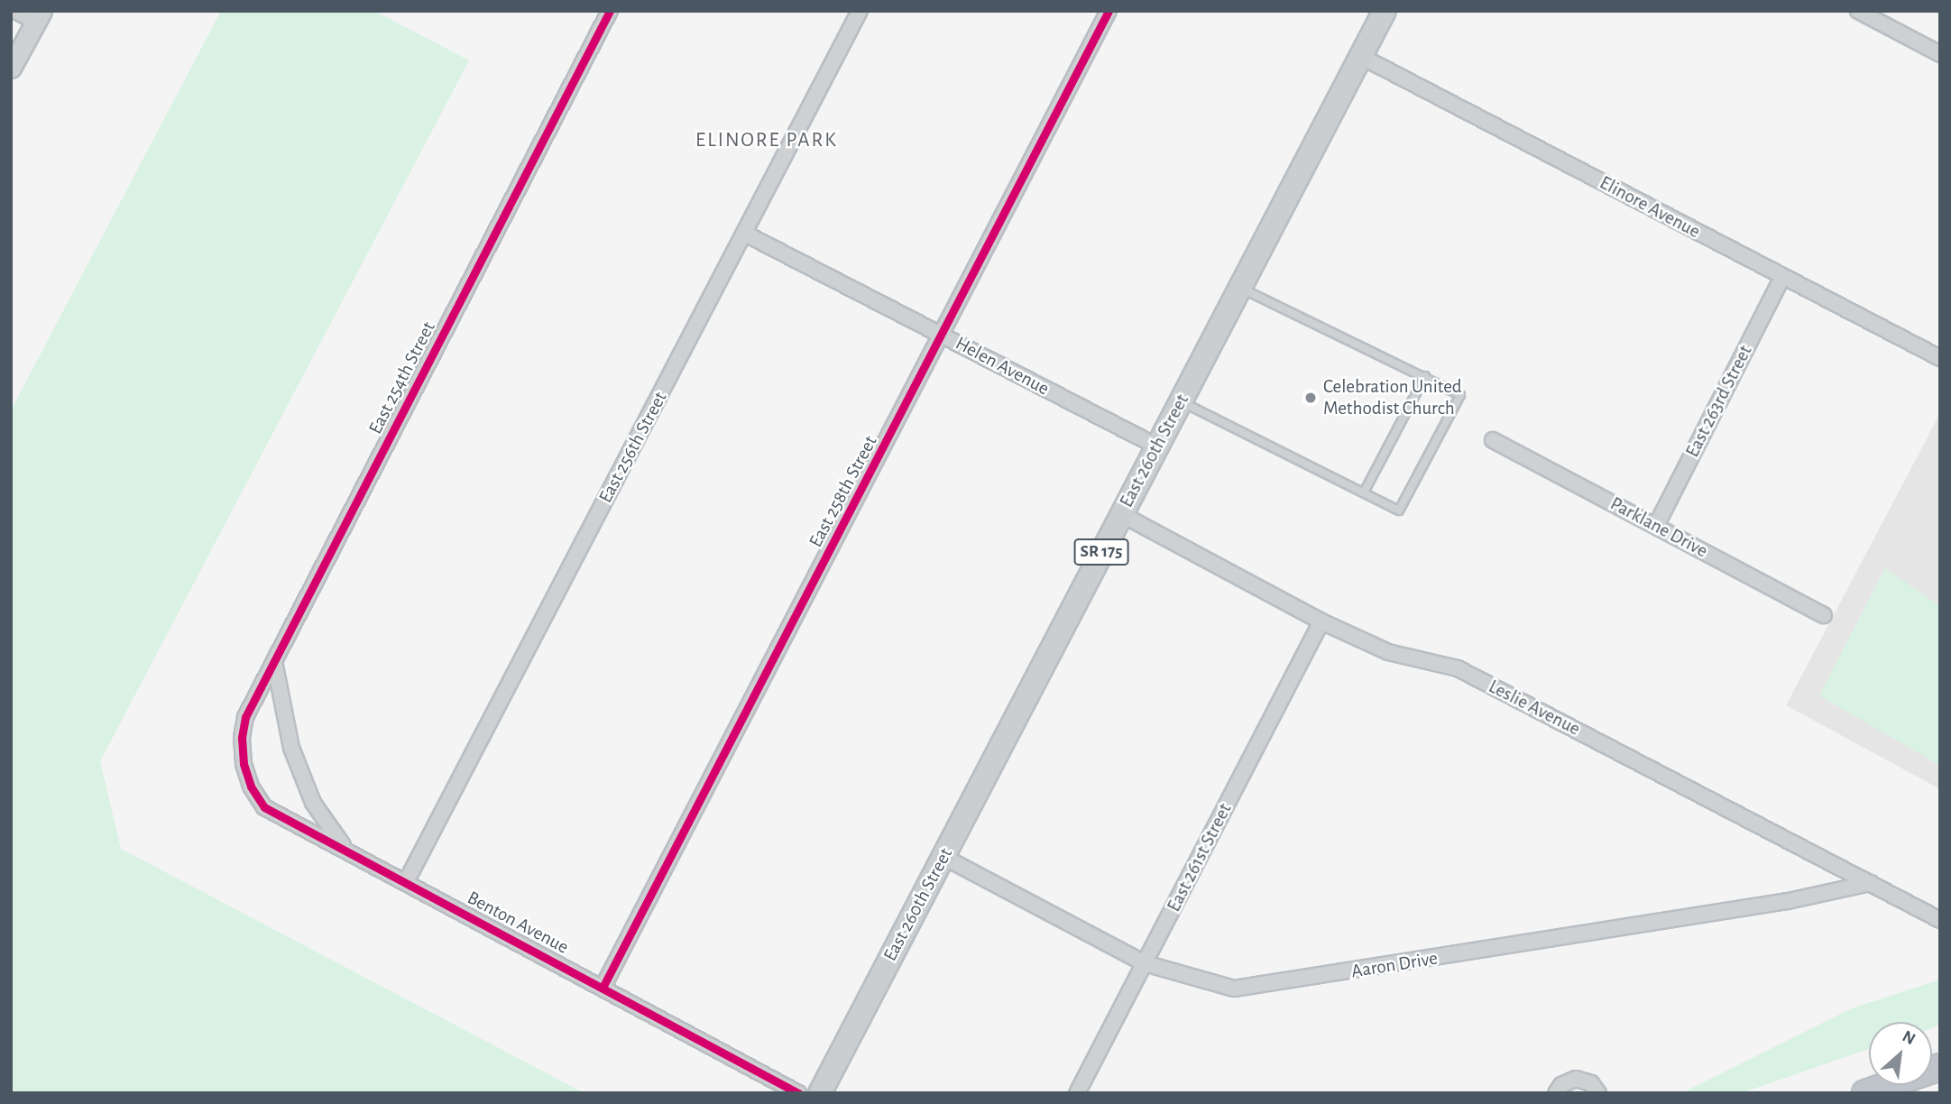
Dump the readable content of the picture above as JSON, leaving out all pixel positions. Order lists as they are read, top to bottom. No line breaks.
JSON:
{"streets":{"main road":["East 260th Street","SR 175"],"street":["Elinore Avenue","Helen Avenue","East 254th Street","East 263rd Street","East 256th Street","East 258th Street","Parklane Drive","Leslie Avenue","East 261st Street","Benton Avenue","Aaron Drive"]},"crossings":[["Elinore Avenue","East 263rd Street"],["Elinore Avenue","East 260th Street"],["Helen Avenue","East 256th Street"],["Helen Avenue","East 260th Street"],["Helen Avenue","East 258th Street"],["East 254th Street","Benton Avenue"],["East 263rd Street","Parklane Drive"],["East 256th Street","Benton Avenue"],["East 260th Street","Leslie Avenue"],["East 260th Street","Aaron Drive"],["East 258th Street","Benton Avenue"],["Leslie Avenue","East 261st Street"],["Leslie Avenue","Aaron Drive"],["East 261st Street","Aaron Drive"]],"districts":["ELINORE PARK"],"places":["Celebration United Methodist Church"],"north":"top right"}
